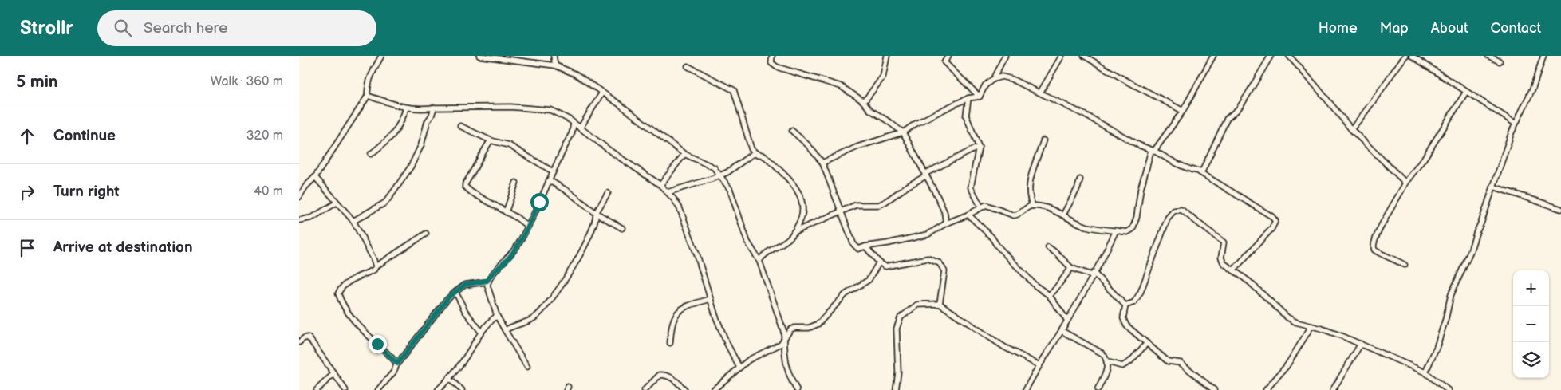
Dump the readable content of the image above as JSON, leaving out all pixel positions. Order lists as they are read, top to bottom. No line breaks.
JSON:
{"page":{"header":"Strollr","search":"Search here","nav":["Home","Map","About","Contact"],"heading":["5 min","Walk · 360 m"],"list":[["Continue","320 m"],["Turn right","40 m"],"Arrive at destination"],"map_buttons":["+","−"]}}
